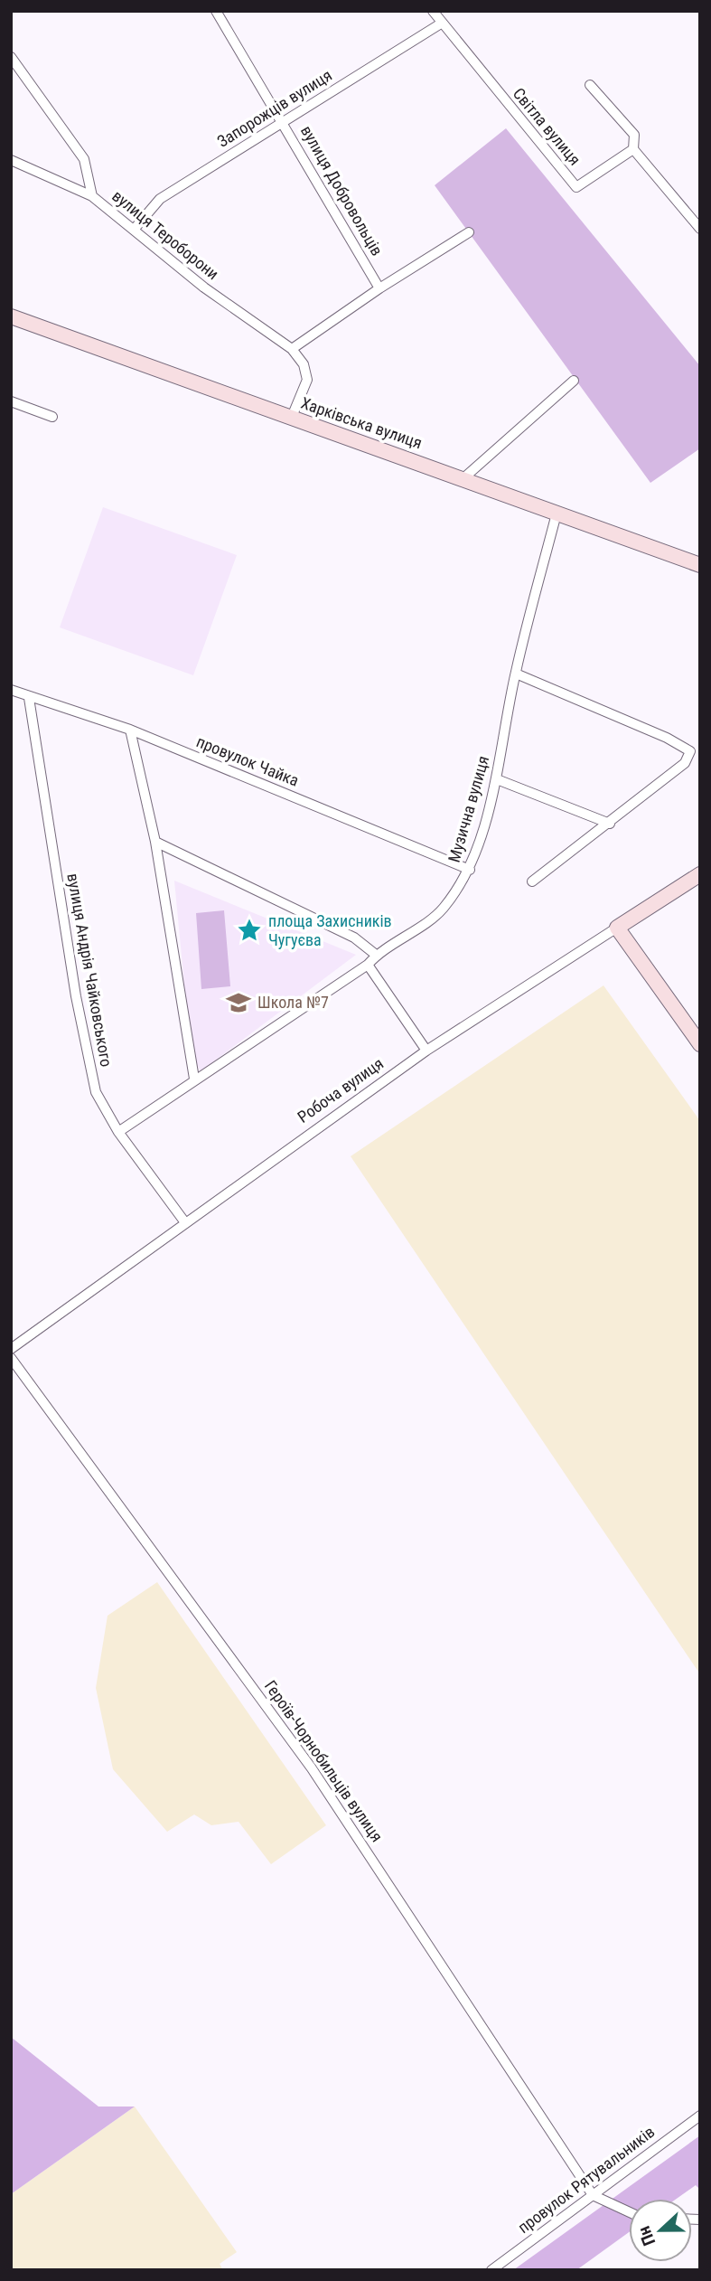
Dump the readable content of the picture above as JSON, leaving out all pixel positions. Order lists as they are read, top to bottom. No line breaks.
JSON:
{"streets":{"street":["Запорожців вулиця","Світла вулиця","вулиця Добровольців","вулиця Тероборони","Харківська вулиця","провулок Чайка","Музична вулиця","вулиця Андрія Чайковського","Робоча вулиця","Героїв-Чорнобильців вулиця","провулок Рятувальників"]},"crossings":[["Запорожців вулиця","Світла вулиця"],["Запорожців вулиця","вулиця Добровольців"],["Запорожців вулиця","вулиця Тероборони"],["вулиця Тероборони","Харківська вулиця"],["Харківська вулиця","Музична вулиця"],["провулок Чайка","Музична вулиця"],["провулок Чайка","вулиця Андрія Чайковського"],["Музична вулиця","вулиця Андрія Чайковського"],["вулиця Андрія Чайковського","Робоча вулиця"],["Героїв-Чорнобильців вулиця","провулок Рятувальників"]],"places":{"place":["площа Захисників Чугуєва"],"school or university":["Школа №7"]},"north":"left"}
